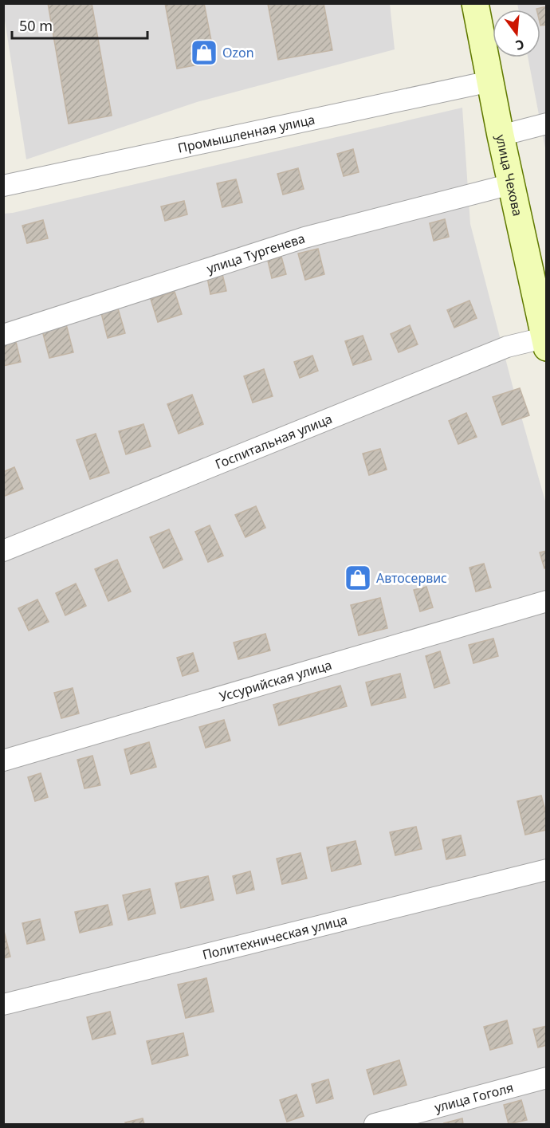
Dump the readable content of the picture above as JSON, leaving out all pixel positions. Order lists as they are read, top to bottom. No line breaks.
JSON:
{"streets":{"main road":["улица Чехова"],"street":["Промышленная улица","улица Тургенева","Госпитальная улица","Уссурийская улица","Политехническая улица","улица Гоголя"]},"crossings":[["Промышленная улица","улица Чехова"],["улица Чехова","улица Тургенева"],["улица Чехова","Госпитальная улица"]],"places":{"shop":["Ozon","Автосервис"]},"scale_bar":"50 m","north":"bottom"}
